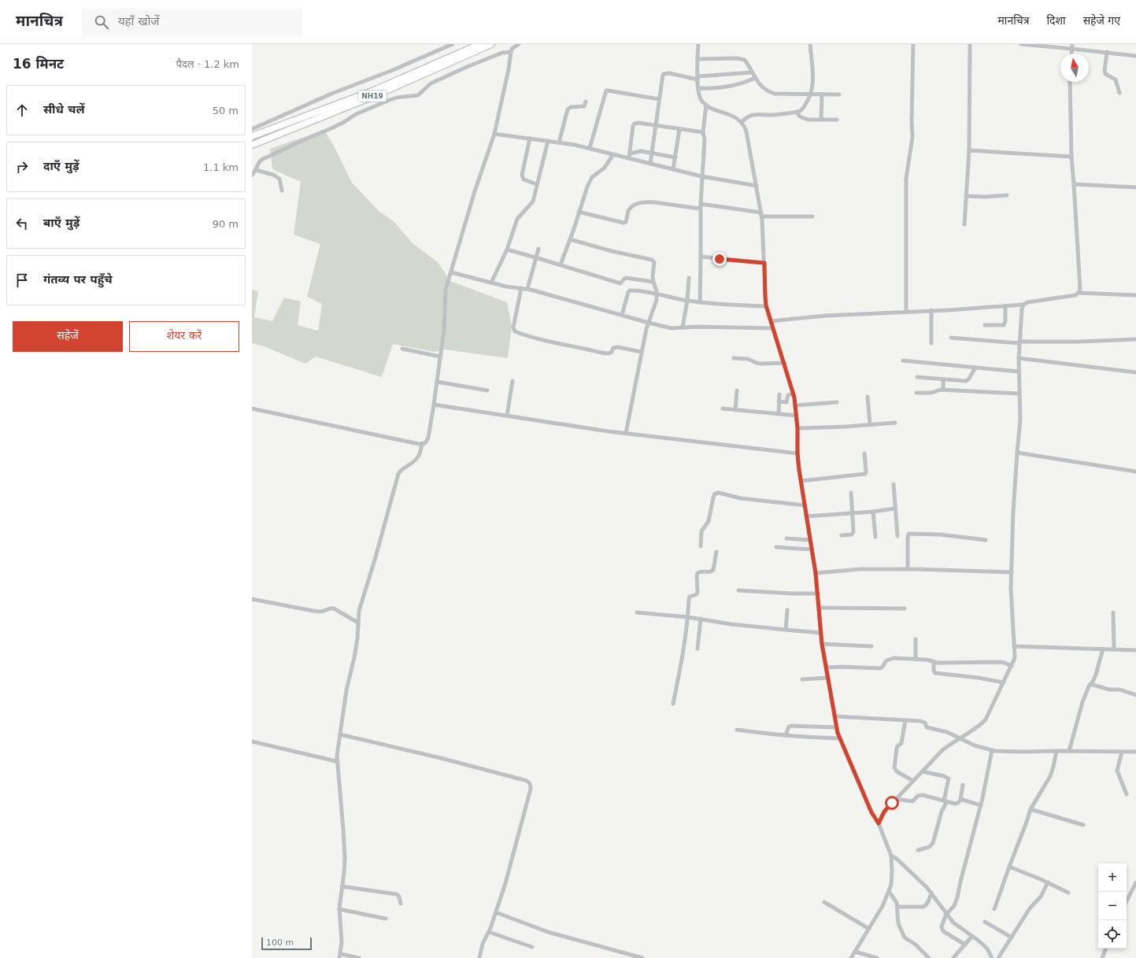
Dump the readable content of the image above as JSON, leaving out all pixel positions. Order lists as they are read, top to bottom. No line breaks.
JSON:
{"streets":{"highway":["NH19"]},"scale_bar":"100 m","north":"top","page":{"header":"मानचित्र","search":"यहाँ खोजें","nav":["मानचित्र","दिशा","सहेजे गए"],"heading":["16 मिनट","पैदल · 1.2 km"],"list":[["सीधे चलें","50 m"],["दाएँ मुड़ें","1.1 km"],["बाएँ मुड़ें","90 m"],"गंतव्य पर पहुँचे"],"buttons":["सहेजें","शेयर करें"],"map_buttons":["+","−"],"scale":"100 m"}}
